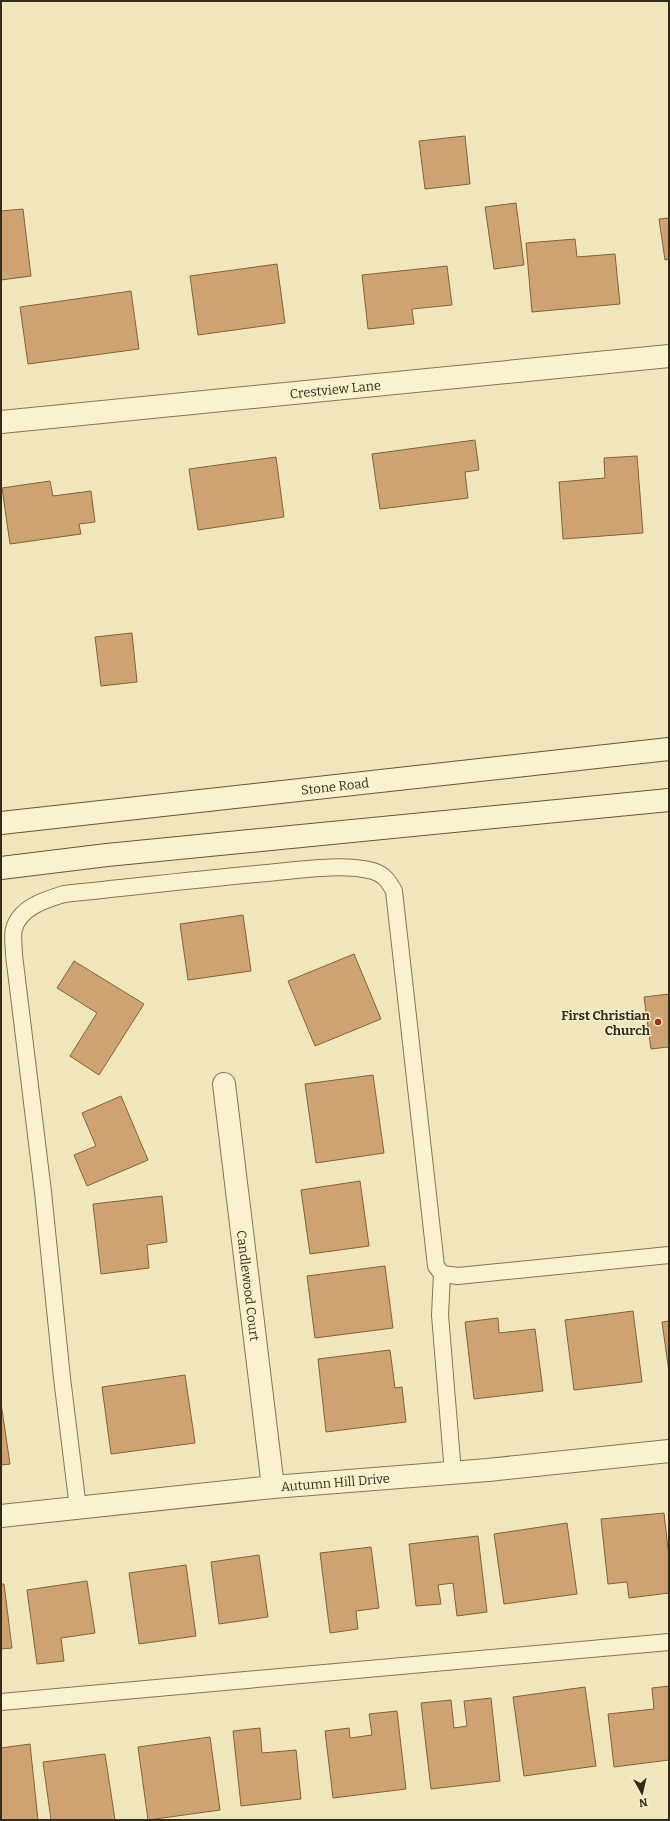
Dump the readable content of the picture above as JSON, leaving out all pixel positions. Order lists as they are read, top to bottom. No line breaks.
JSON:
{"streets":{"street":["Crestview Lane","Stone Road","Candlewood Court","Autumn Hill Drive"]},"crossings":[["Candlewood Court","Autumn Hill Drive"]],"places":["First Christian Church"],"north":"bottom"}
